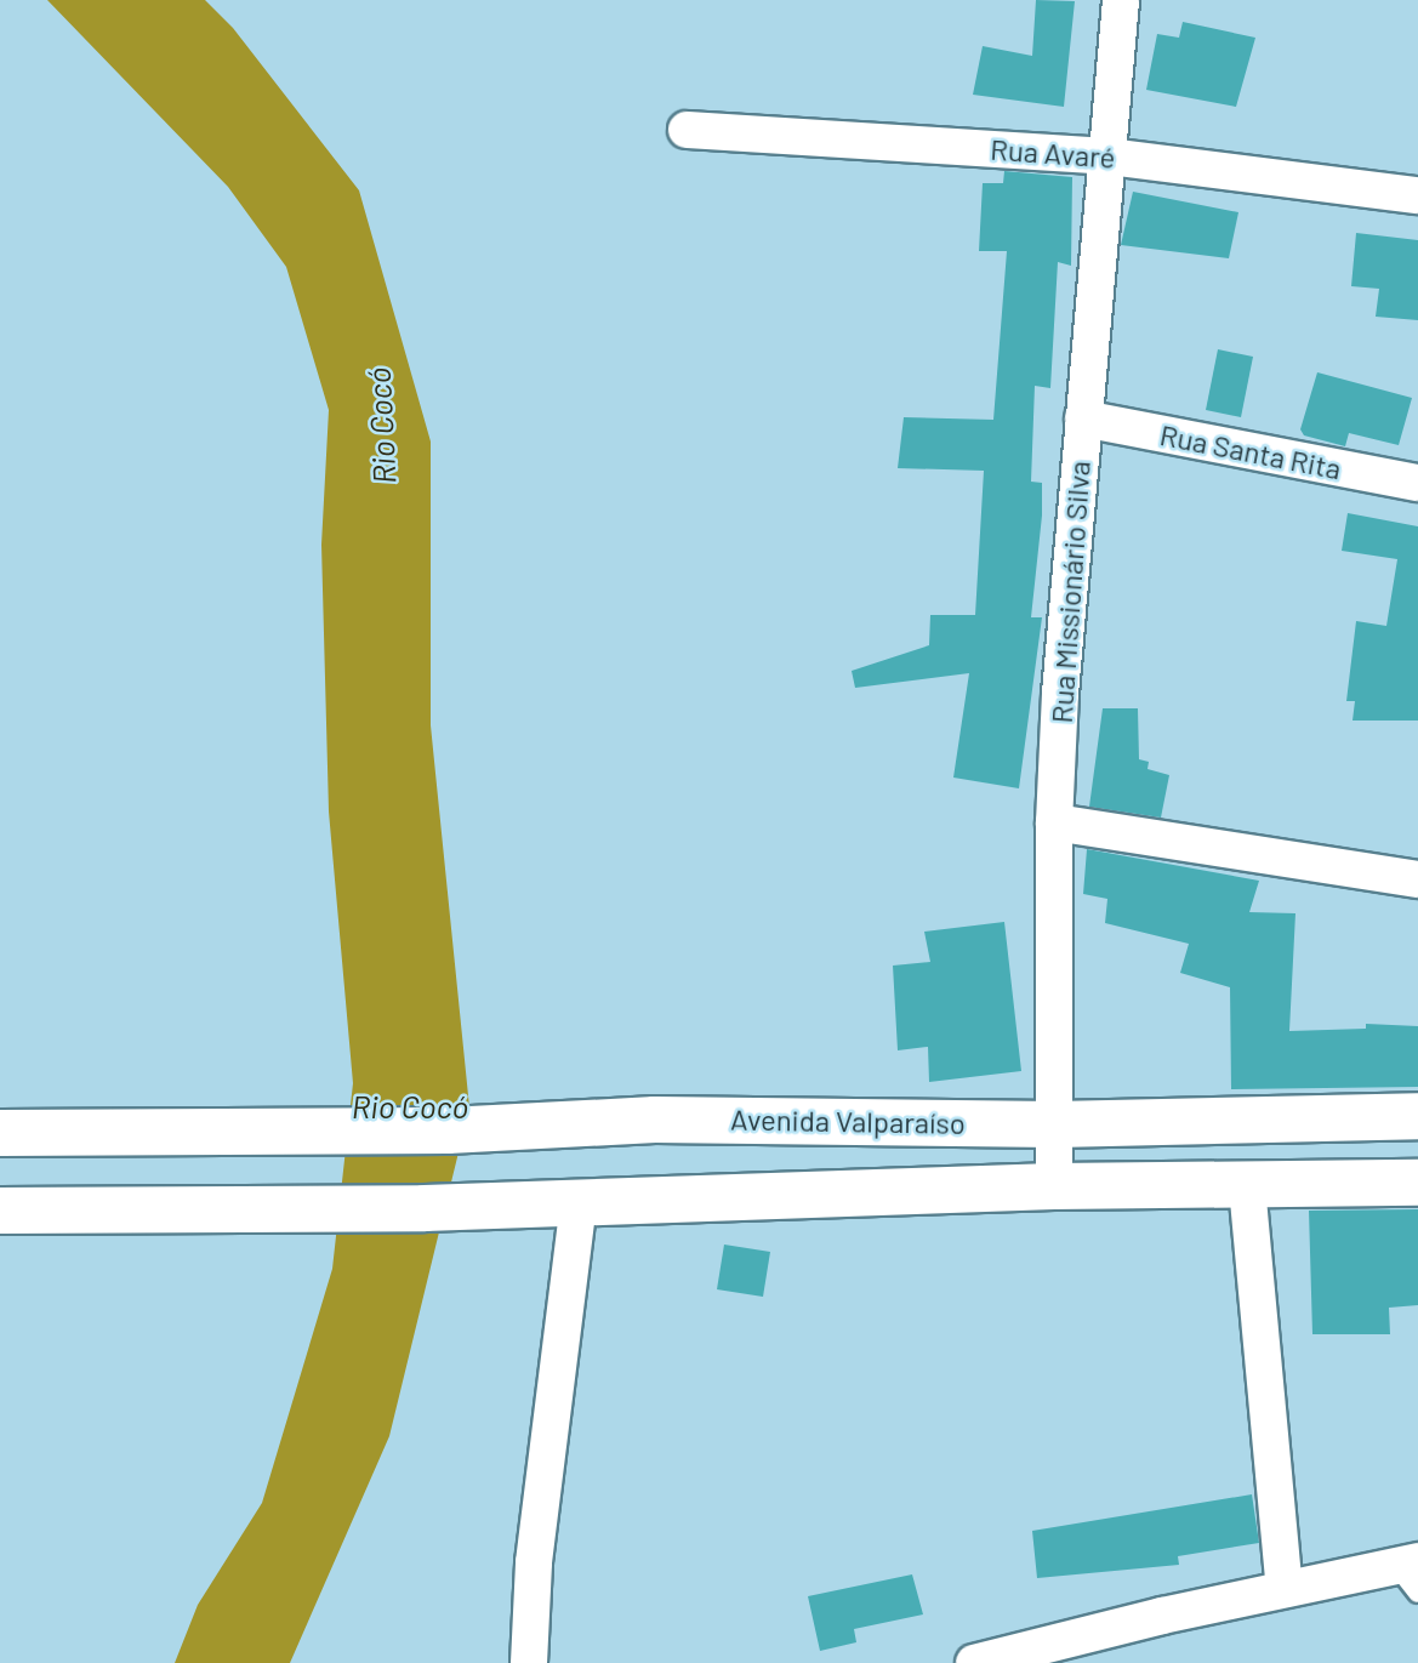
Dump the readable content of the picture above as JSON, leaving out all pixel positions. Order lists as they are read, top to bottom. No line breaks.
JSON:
{"streets":{"main road":["Avenida Valparaíso"],"street":["Rua Avaré","Rua Santa Rita","Rua Missionário Silva"]},"crossings":[["Rua Avaré","Rua Missionário Silva"],["Rua Santa Rita","Rua Missionário Silva"],["Rua Missionário Silva","Avenida Valparaíso"]],"water":["Rio Cocó"]}
